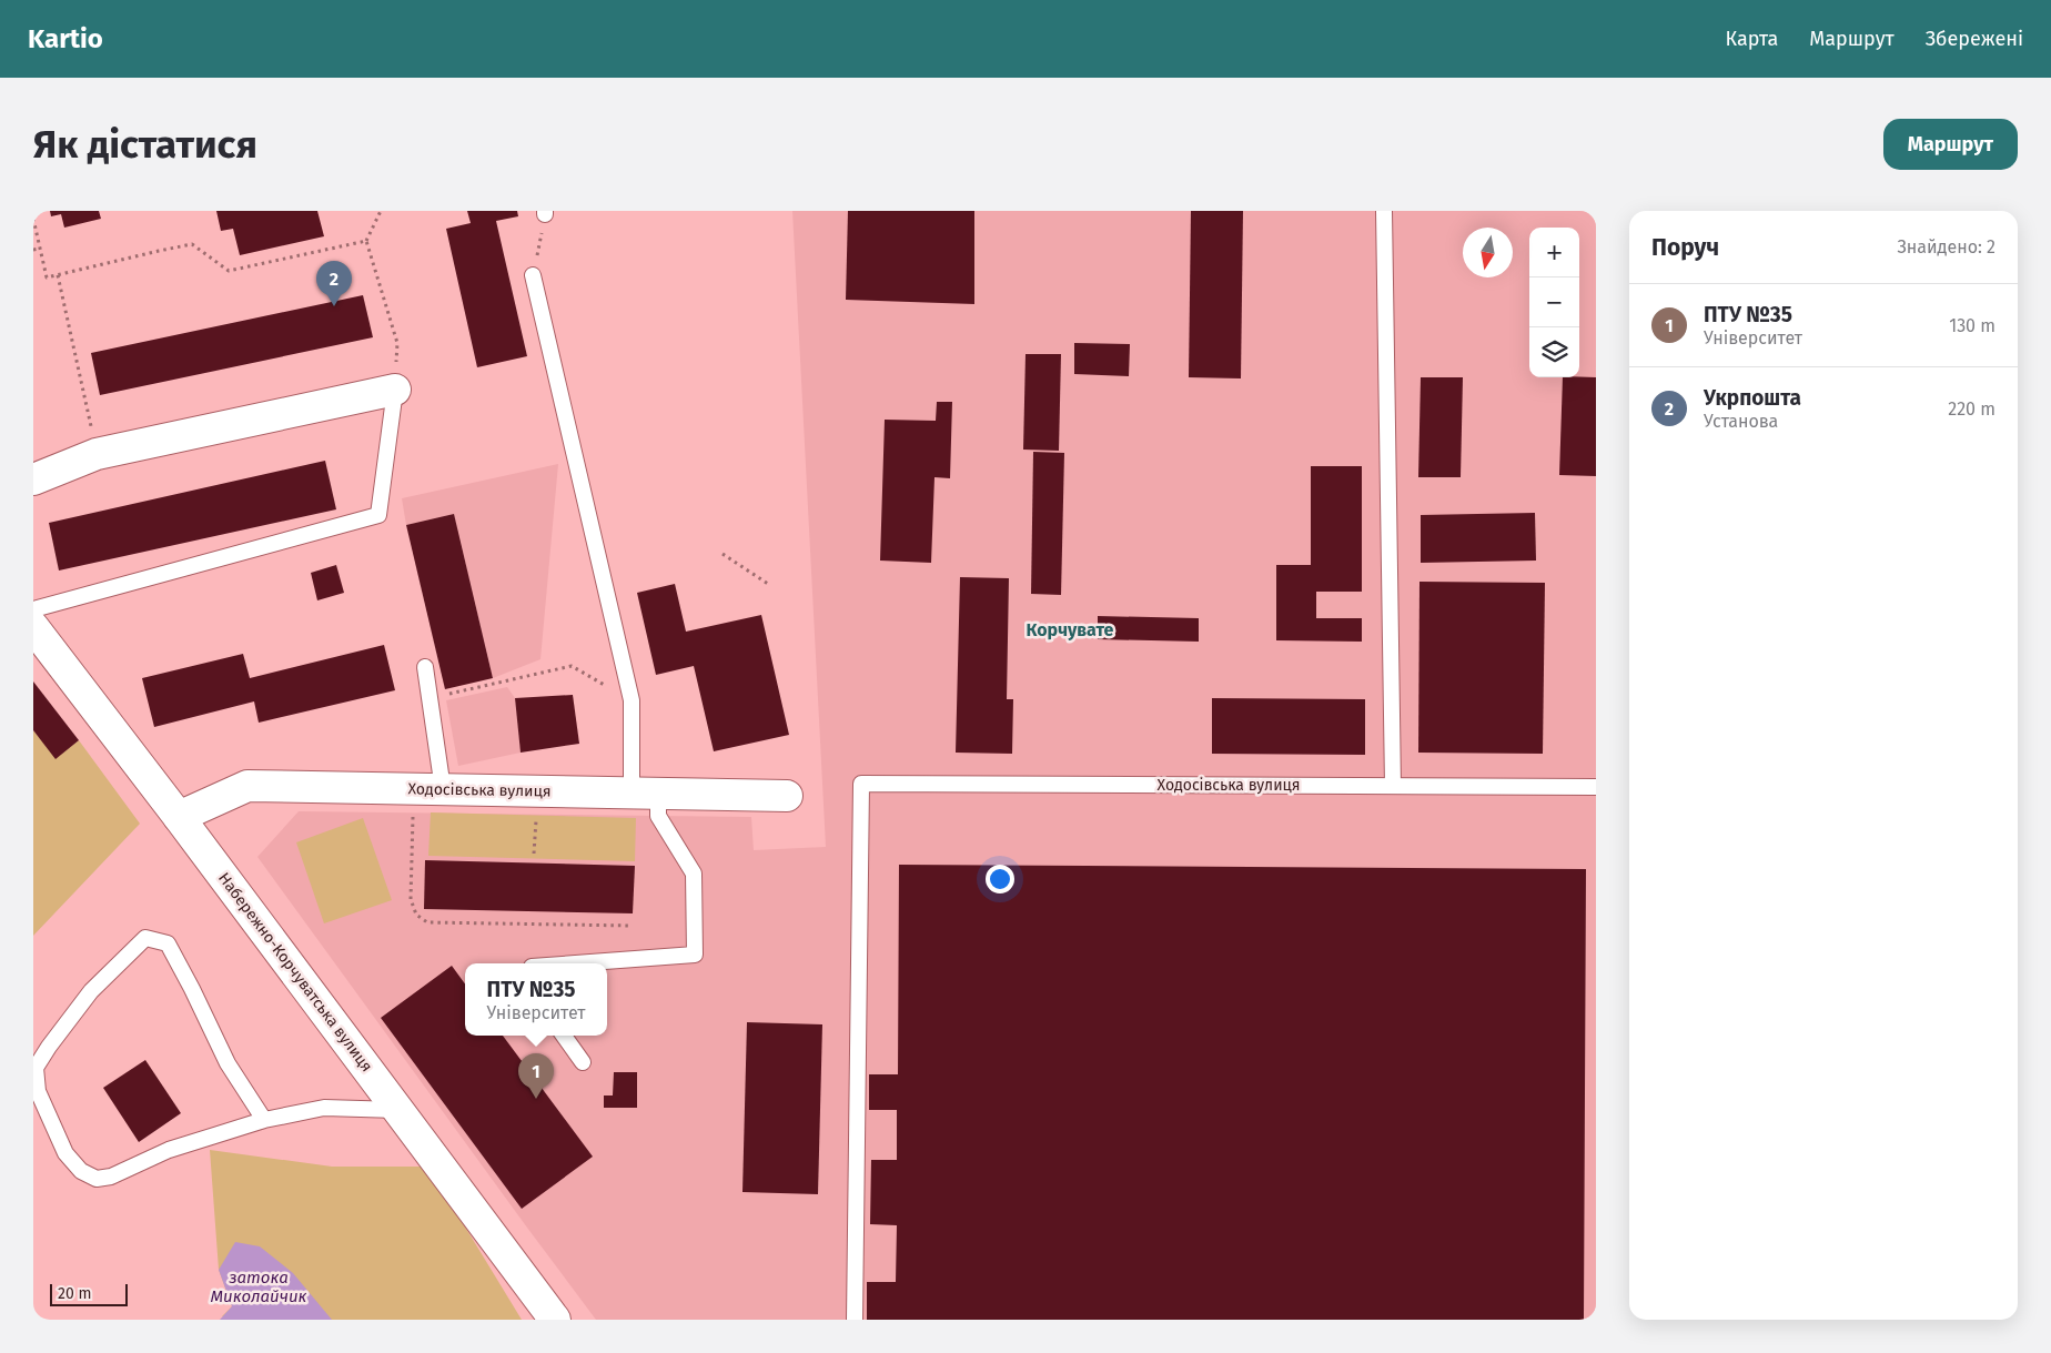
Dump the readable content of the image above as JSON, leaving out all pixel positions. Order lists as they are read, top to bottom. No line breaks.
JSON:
{"streets":{"street":["Ходосівська вулиця","Набережно-Корчуватська вулиця"]},"crossings":[["Ходосівська вулиця","Набережно-Корчуватська вулиця"]],"districts":["Корчувате"],"water":["затока Миколайчик"],"scale_bar":"20 m","north":"bottom","page":{"header":"Kartio","nav":["Карта","Маршрут","Збережені"],"buttons":"Маршрут","title":"Як дістатися","heading":["Поруч","Знайдено: 2"],"map_buttons":["+","−"],"pins":["2","1"],"list":[{"mark":"1","name":"ПТУ №35","note":"Університет","value":"130 m"},{"mark":"2","name":"Укрпошта","note":"Установа","value":"220 m"}],"popup":["ПТУ №35","Університет"],"scale":"20 m"}}
